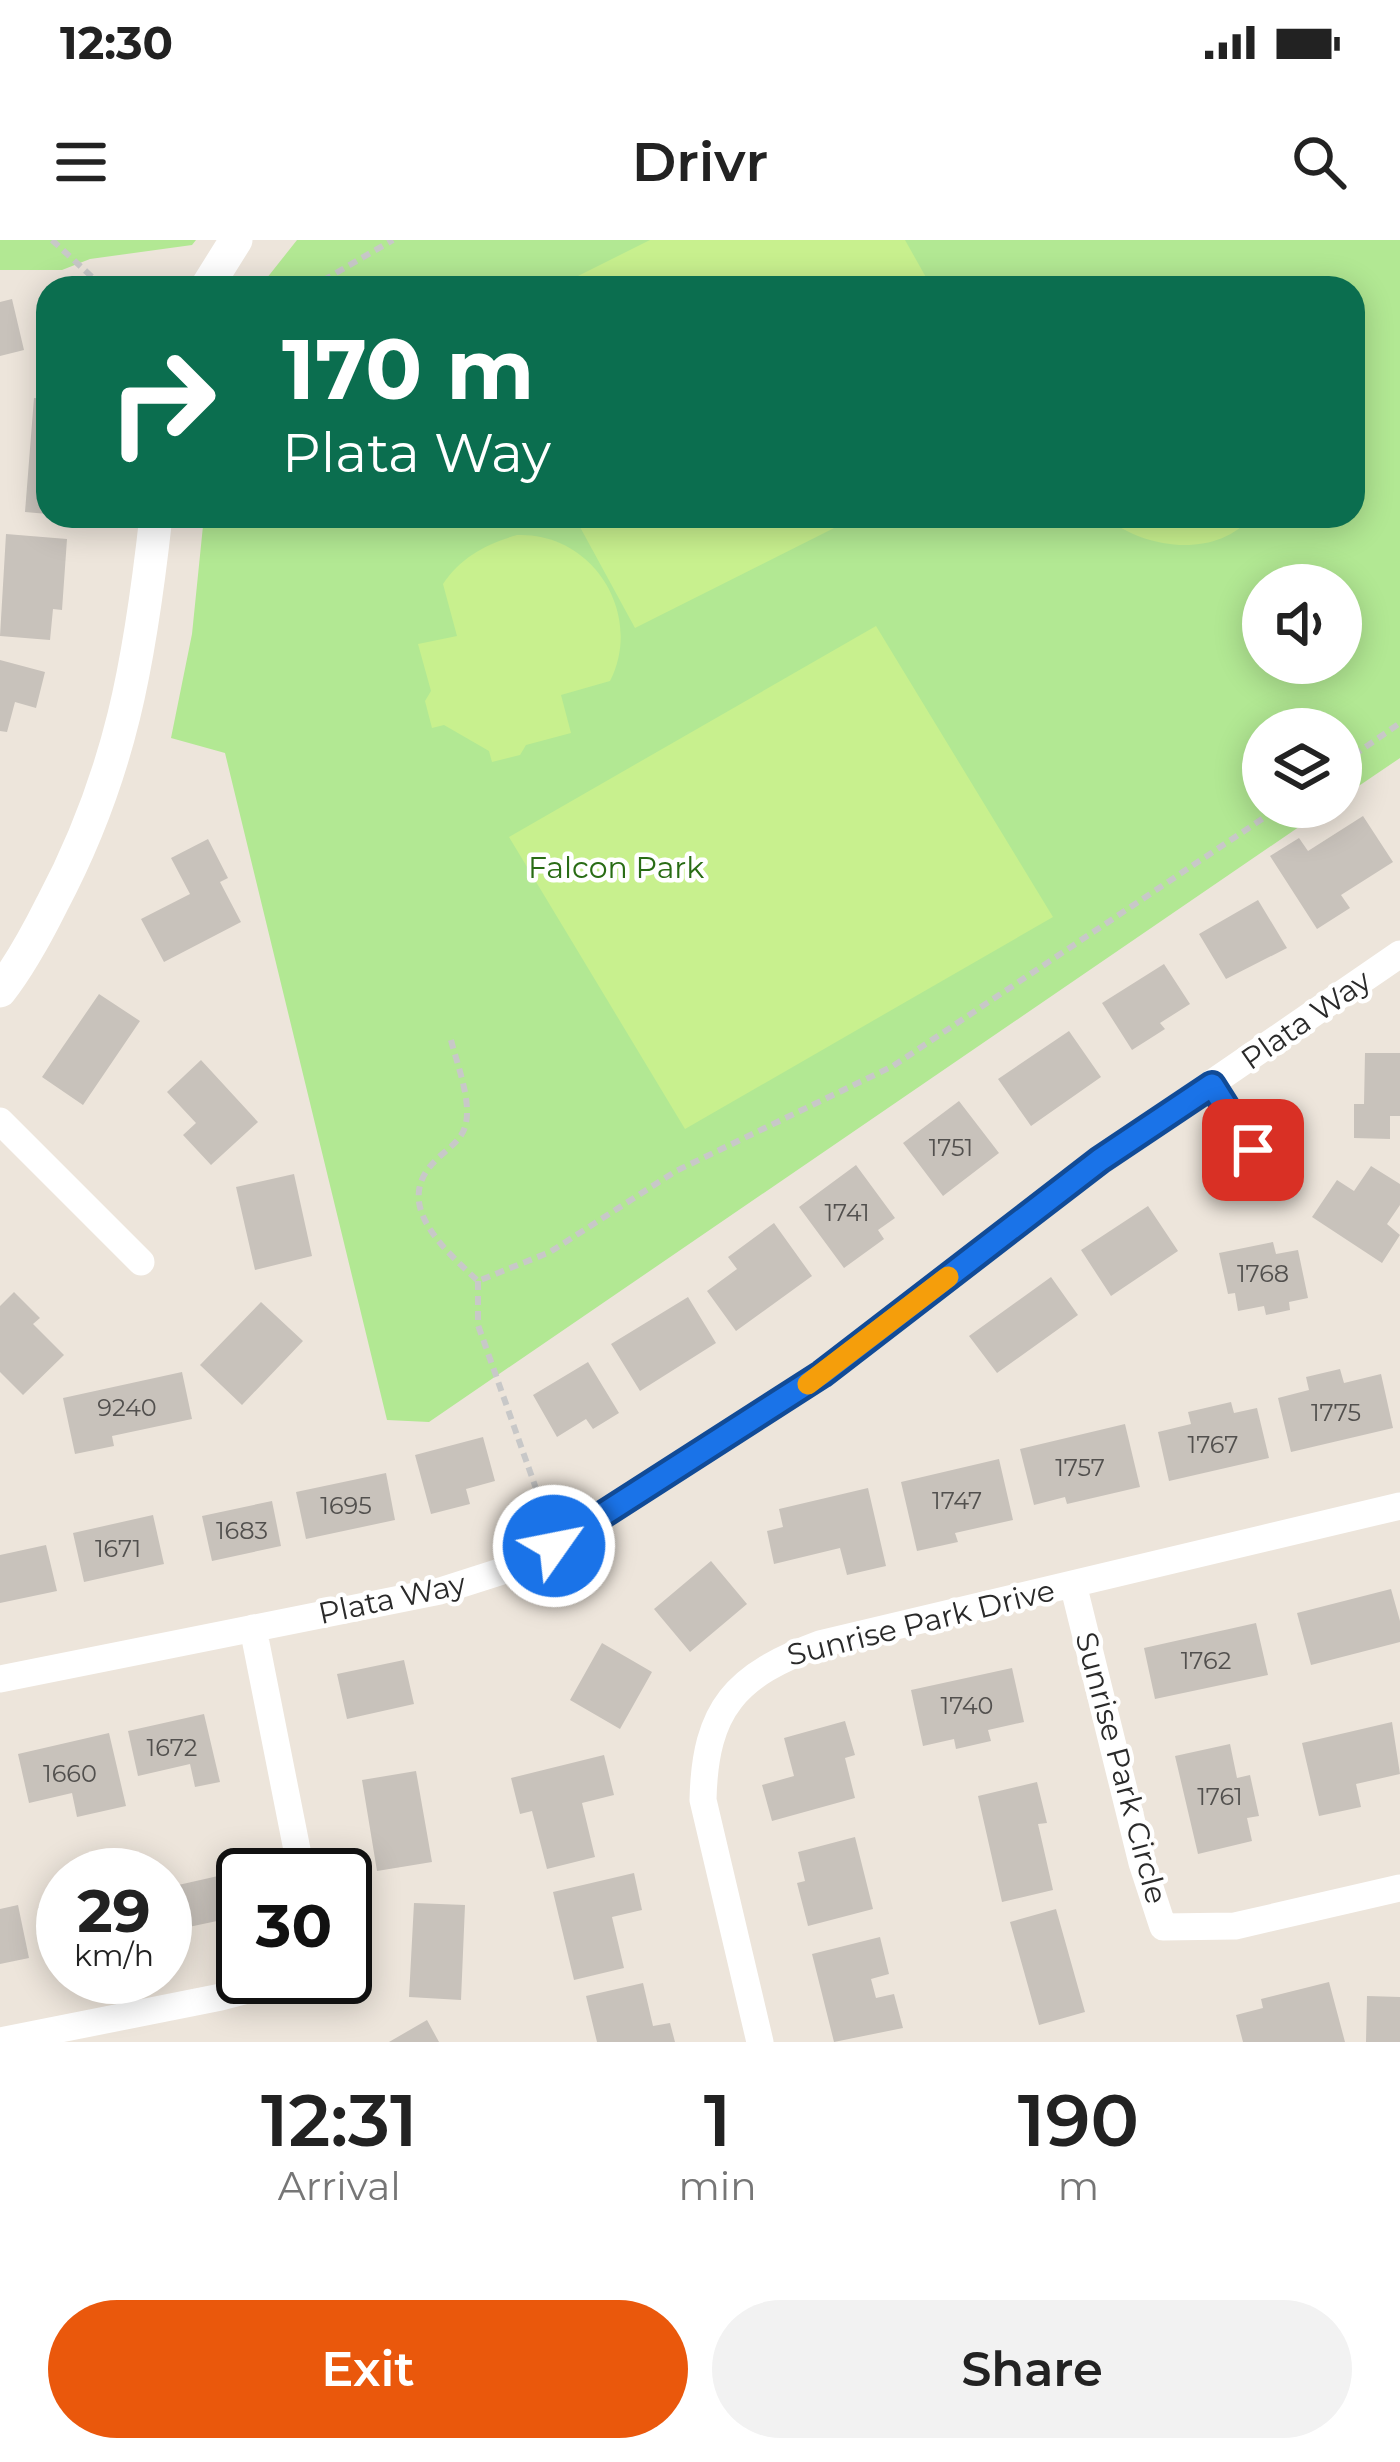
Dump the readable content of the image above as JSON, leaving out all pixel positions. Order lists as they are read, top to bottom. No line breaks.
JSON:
{"streets":{"street":["Plata Way","Sunrise Park Drive","Sunrise Park Circle"]},"crossings":[["Sunrise Park Drive","Sunrise Park Circle"]],"parks":["Falcon Park"],"house_numbers":["1751","1741","1768","9240","1775","1767","1757","1747","1695","1683","1671","1762","1740","1672","1660","1761"],"page":{"status":"12:30","header":"Drivr","turn":["170 m","Plata Way"],"speed":"29 km/h","limit":"30","eta":["12:31","Arrival","1","min","190","m"],"buttons":["Exit","Share"]}}
